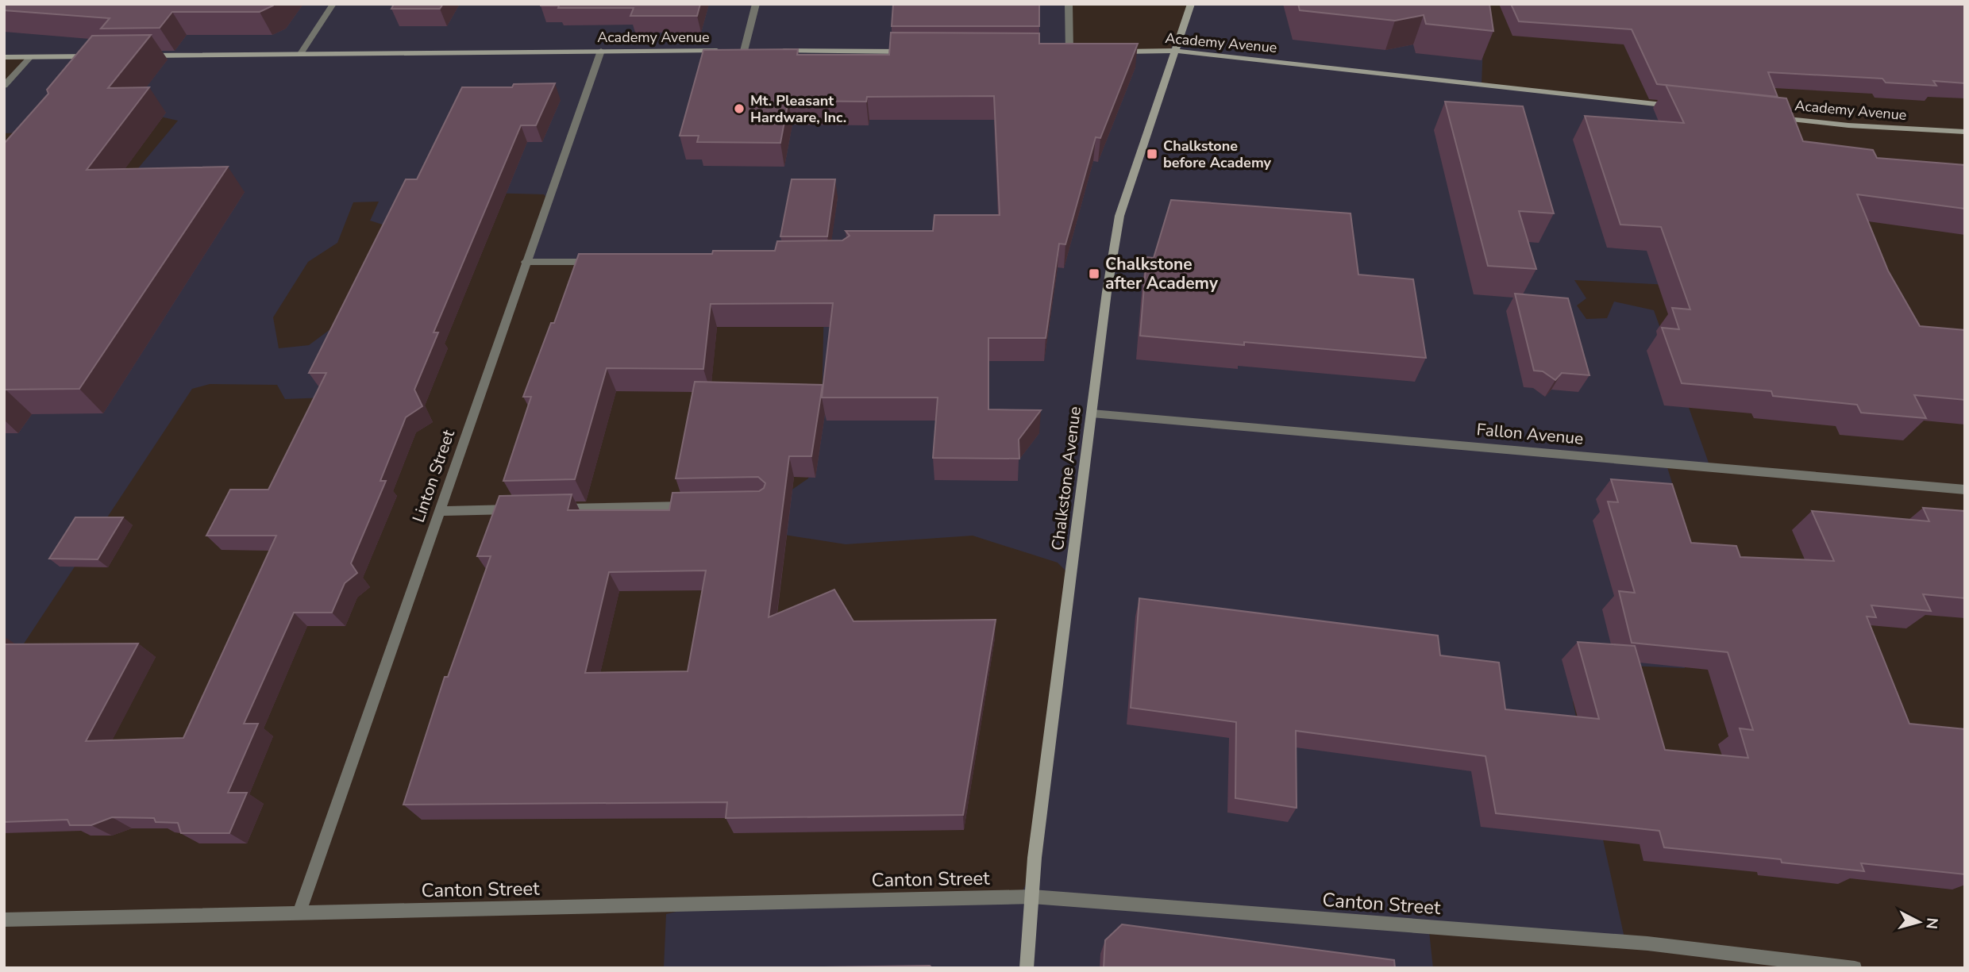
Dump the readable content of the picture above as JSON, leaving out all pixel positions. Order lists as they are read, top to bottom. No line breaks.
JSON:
{"streets":{"street":["Academy Avenue","Fallon Avenue","Linton Street","Chalkstone Avenue","Canton Street"]},"crossings":[["Academy Avenue","Linton Street"],["Academy Avenue","Chalkstone Avenue"],["Fallon Avenue","Chalkstone Avenue"],["Linton Street","Canton Street"],["Chalkstone Avenue","Canton Street"]],"places":{"other":["Mt. Pleasant Hardware, Inc."],"transit":["Chalkstone before Academy","Chalkstone after Academy"]},"north":"right"}
